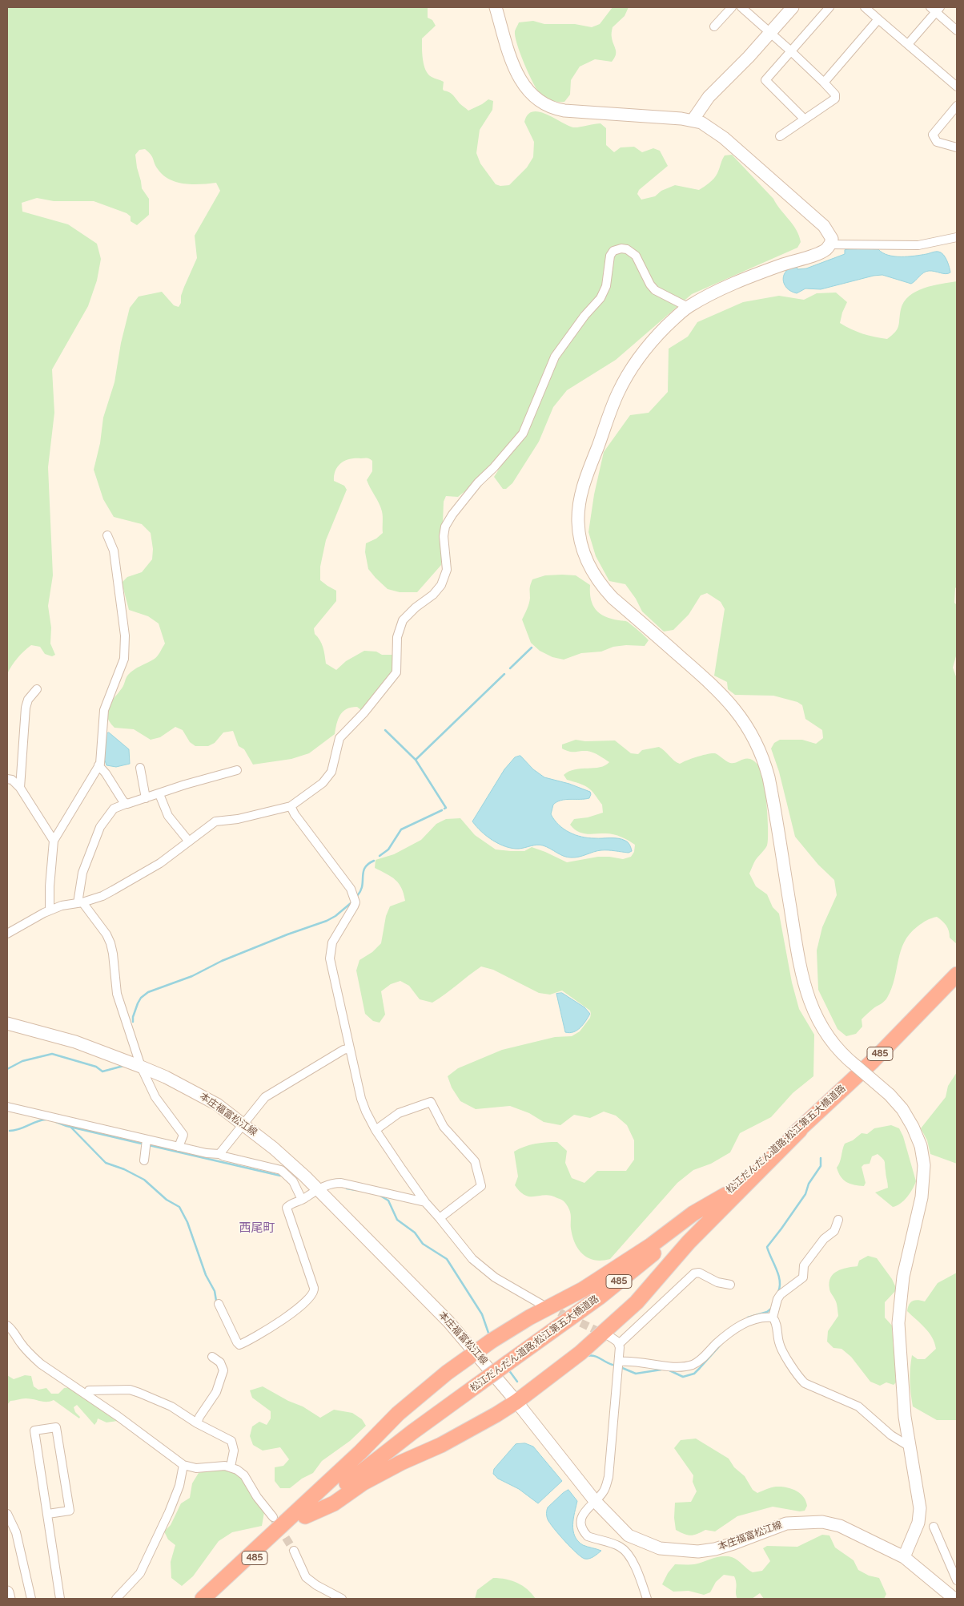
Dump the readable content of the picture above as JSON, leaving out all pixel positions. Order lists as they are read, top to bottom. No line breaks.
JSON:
{"streets":{"highway":["485","松江だんだん道路;松江第五大橋道路"],"street":["本庄福富松江線"]},"districts":["西尾町"]}
